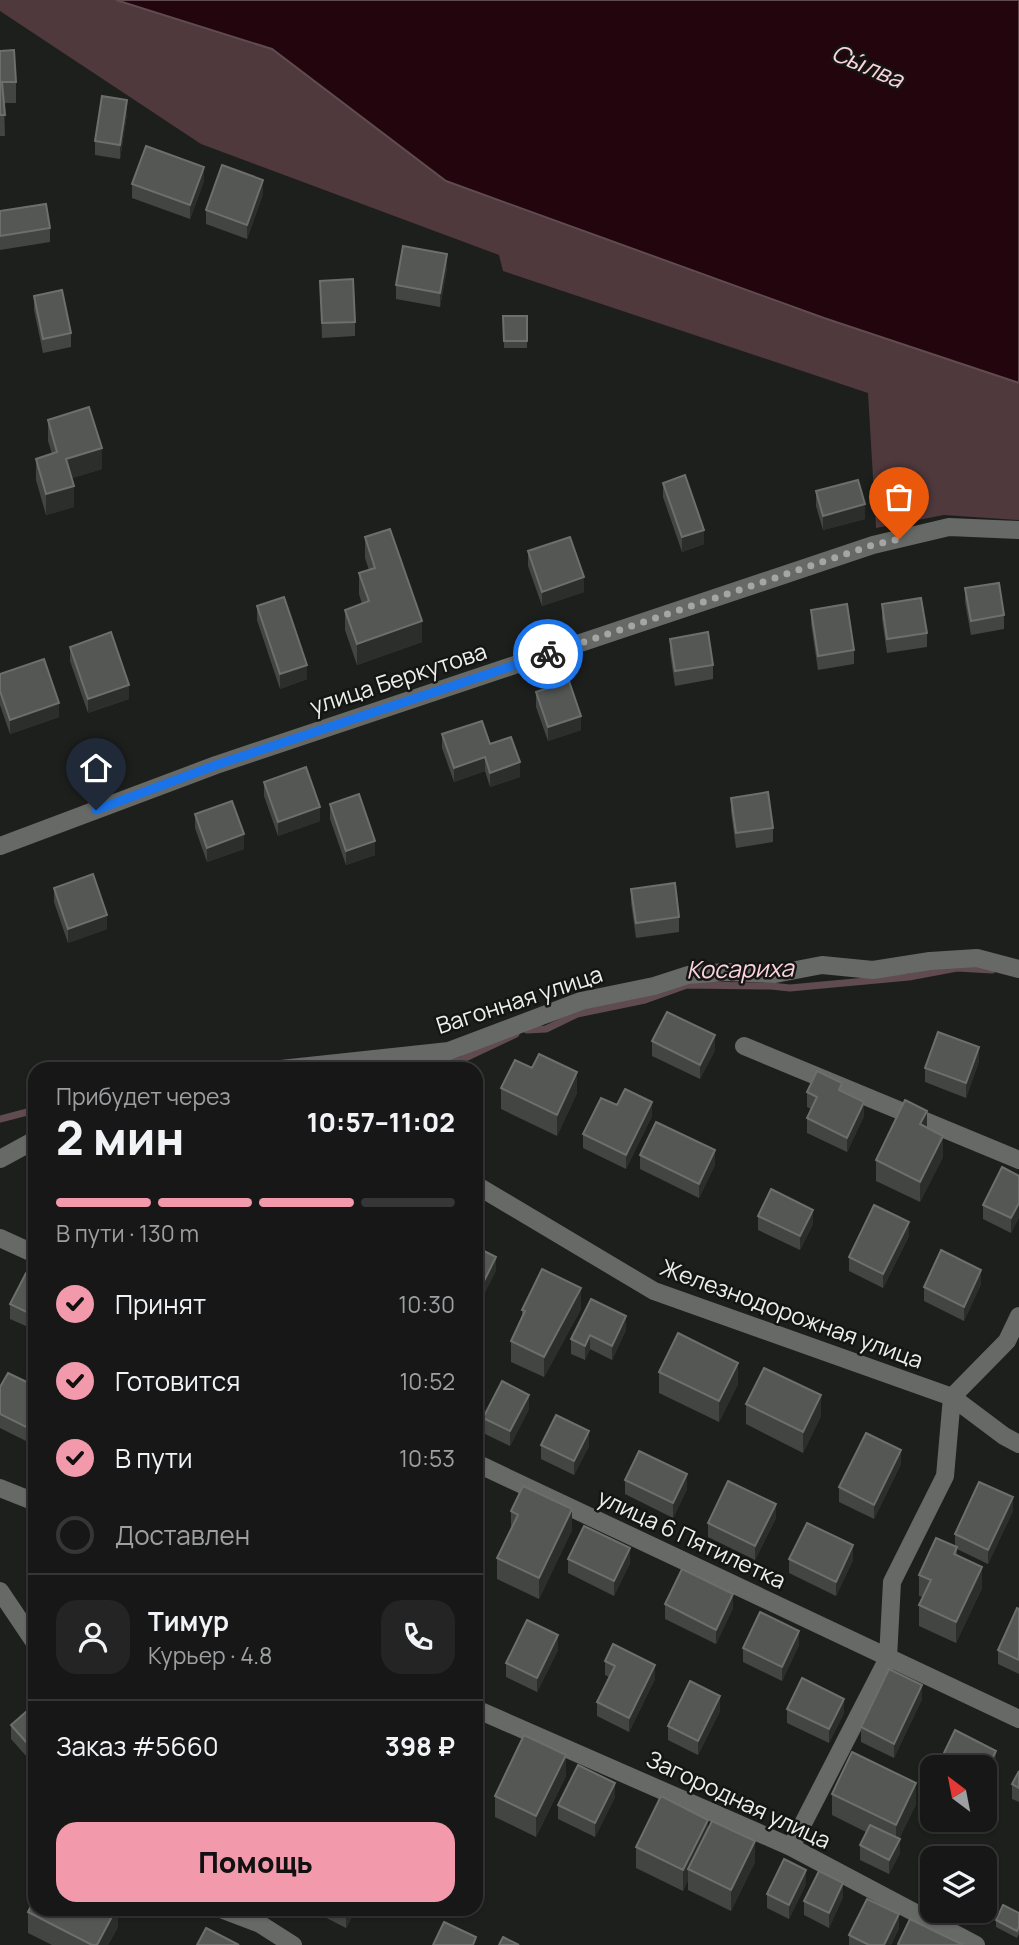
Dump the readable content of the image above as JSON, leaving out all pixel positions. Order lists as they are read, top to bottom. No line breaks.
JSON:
{"streets":{"street":["улица Беркутова","Вагонная улица","Железнодорожная улица","улица 6 Пятилетка","Загородная улица"]},"water":["Сы́лва","Косариха"],"north":"top left","page":{"heading":["2 мин","Прибудет через","10:57–11:02"],"panel":["Тимур","Курьер · 4.8","Заказ #5660","398 ₽"],"bar":"В пути · 130 m","list":[["Принят","10:30"],["Готовится","10:52"],["В пути","10:53"],"Доставлен"],"buttons":"Помощь"}}
